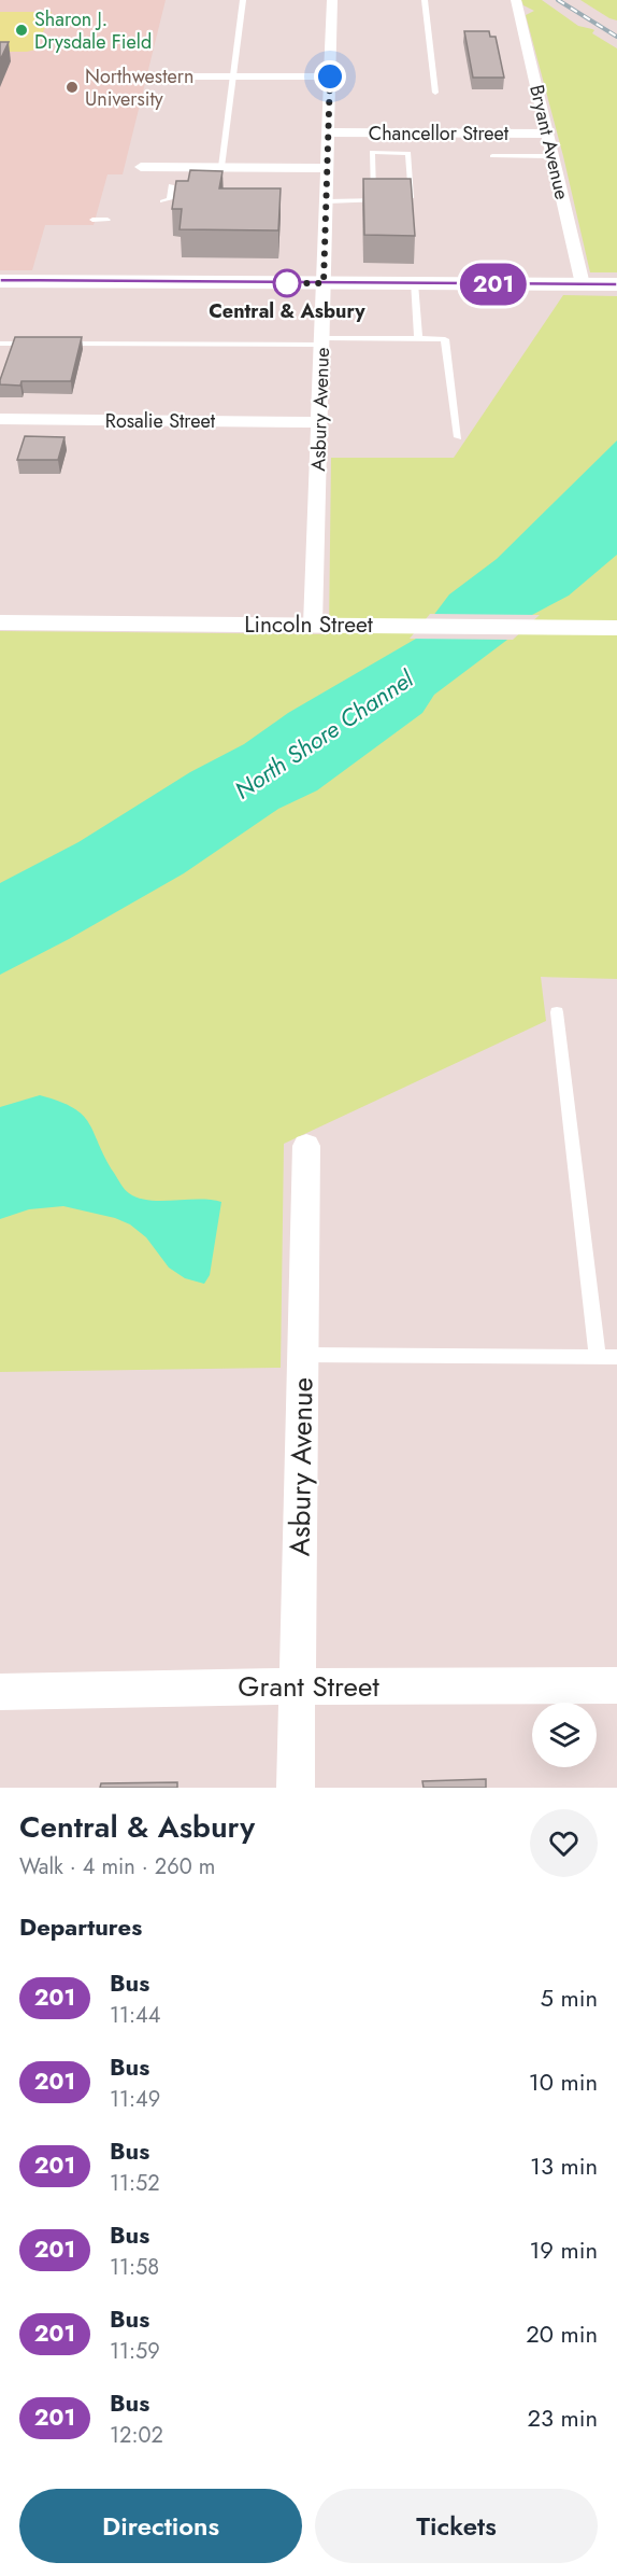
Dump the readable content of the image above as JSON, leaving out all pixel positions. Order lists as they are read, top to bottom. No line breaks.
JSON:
{"streets":{"street":["Chancellor Street","Bryant Avenue","Asbury Avenue","Rosalie Street","Lincoln Street","Grant Street"]},"crossings":[["Chancellor Street","Bryant Avenue"],["Chancellor Street","Asbury Avenue"],["Asbury Avenue","Rosalie Street"],["Asbury Avenue","Lincoln Street"],["Asbury Avenue","Grant Street"]],"water":["North Shore Channel"],"places":["Sharon J. Drysdale Field","Northwestern University","Central & Asbury"],"lines":["bus line 201"],"page":{"on_map":"201","heading":[["Central & Asbury","Walk · 4 min · 260 m"],"Departures"],"list":[{"mark":"201","name":"Bus","note":"11:44","value":"5 min"},{"mark":"201","name":"Bus","note":"11:49","value":"10 min"},{"mark":"201","name":"Bus","note":"11:52","value":"13 min"},{"mark":"201","name":"Bus","note":"11:58","value":"19 min"},{"mark":"201","name":"Bus","note":"11:59","value":"20 min"},{"mark":"201","name":"Bus","note":"12:02","value":"23 min"}],"buttons":["Directions","Tickets"]}}
